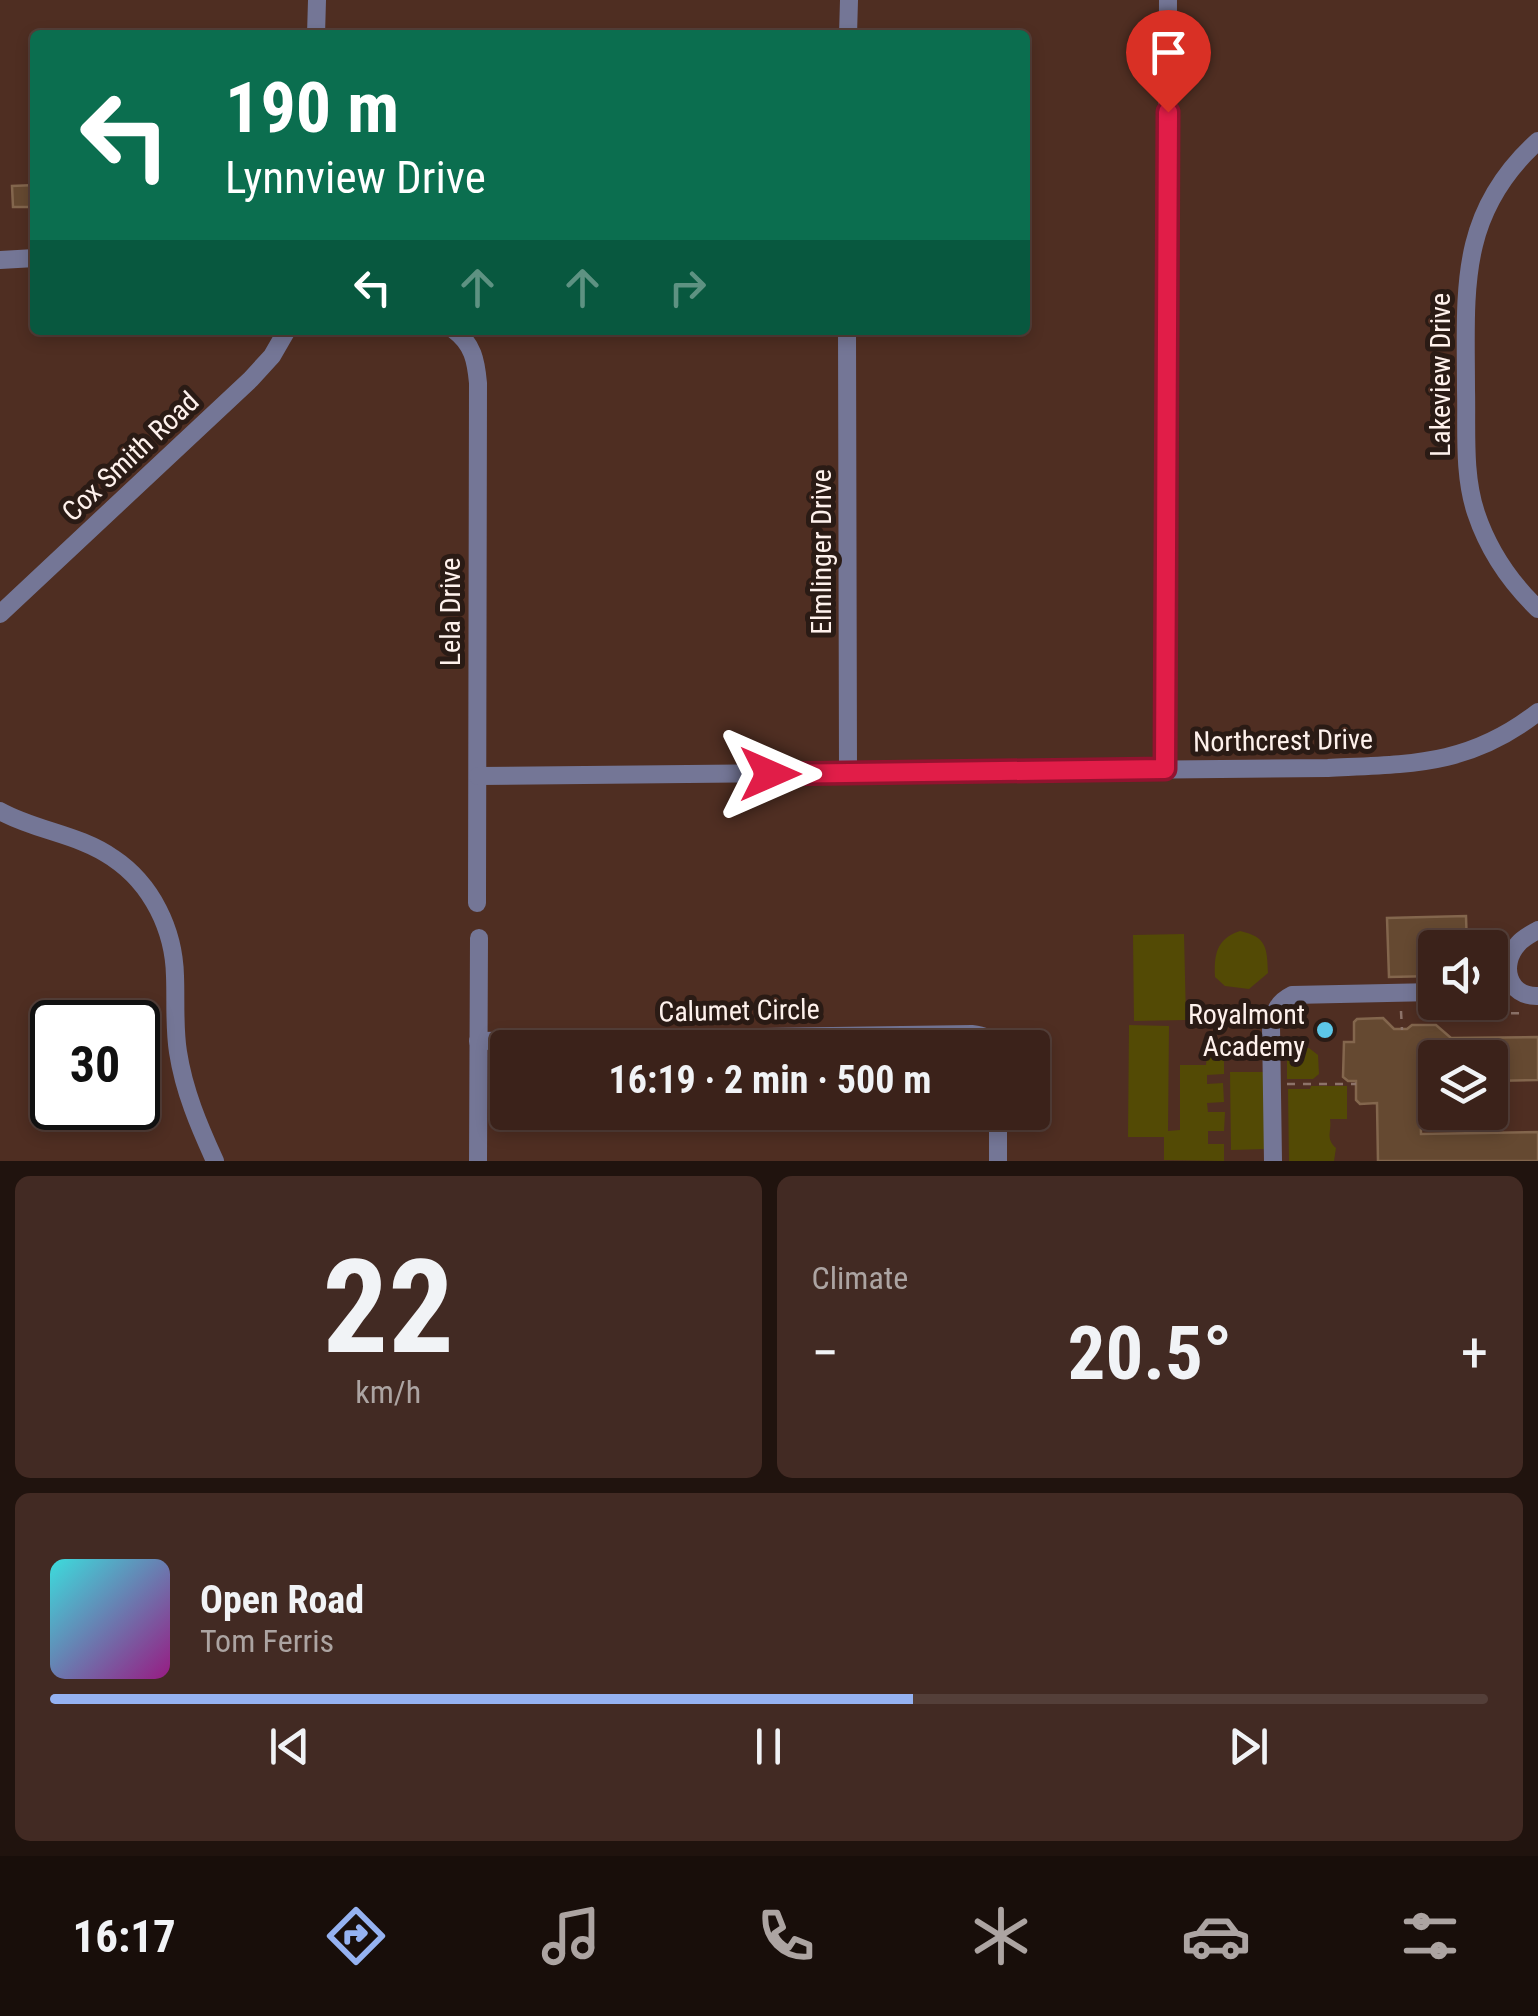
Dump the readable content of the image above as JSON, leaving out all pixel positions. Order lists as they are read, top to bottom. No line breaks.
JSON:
{"streets":{"street":["Lakeview Drive","Cox Smith Road","Elmlinger Drive","Lela Drive","Northcrest Drive","Calumet Circle"]},"crossings":[["Elmlinger Drive","Northcrest Drive"],["Lela Drive","Northcrest Drive"]],"places":["Royalmont Academy"],"page":{"turn":["190 m","Lynnview Drive"],"limit":"30","trip":"16:19 · 2 min · 500 m","tile":[["22","km/h"],"Climate"],"heat":["−","20.5°","+"],"song":["Open Road","Tom Ferris"],"tabs":"16:17"}}
